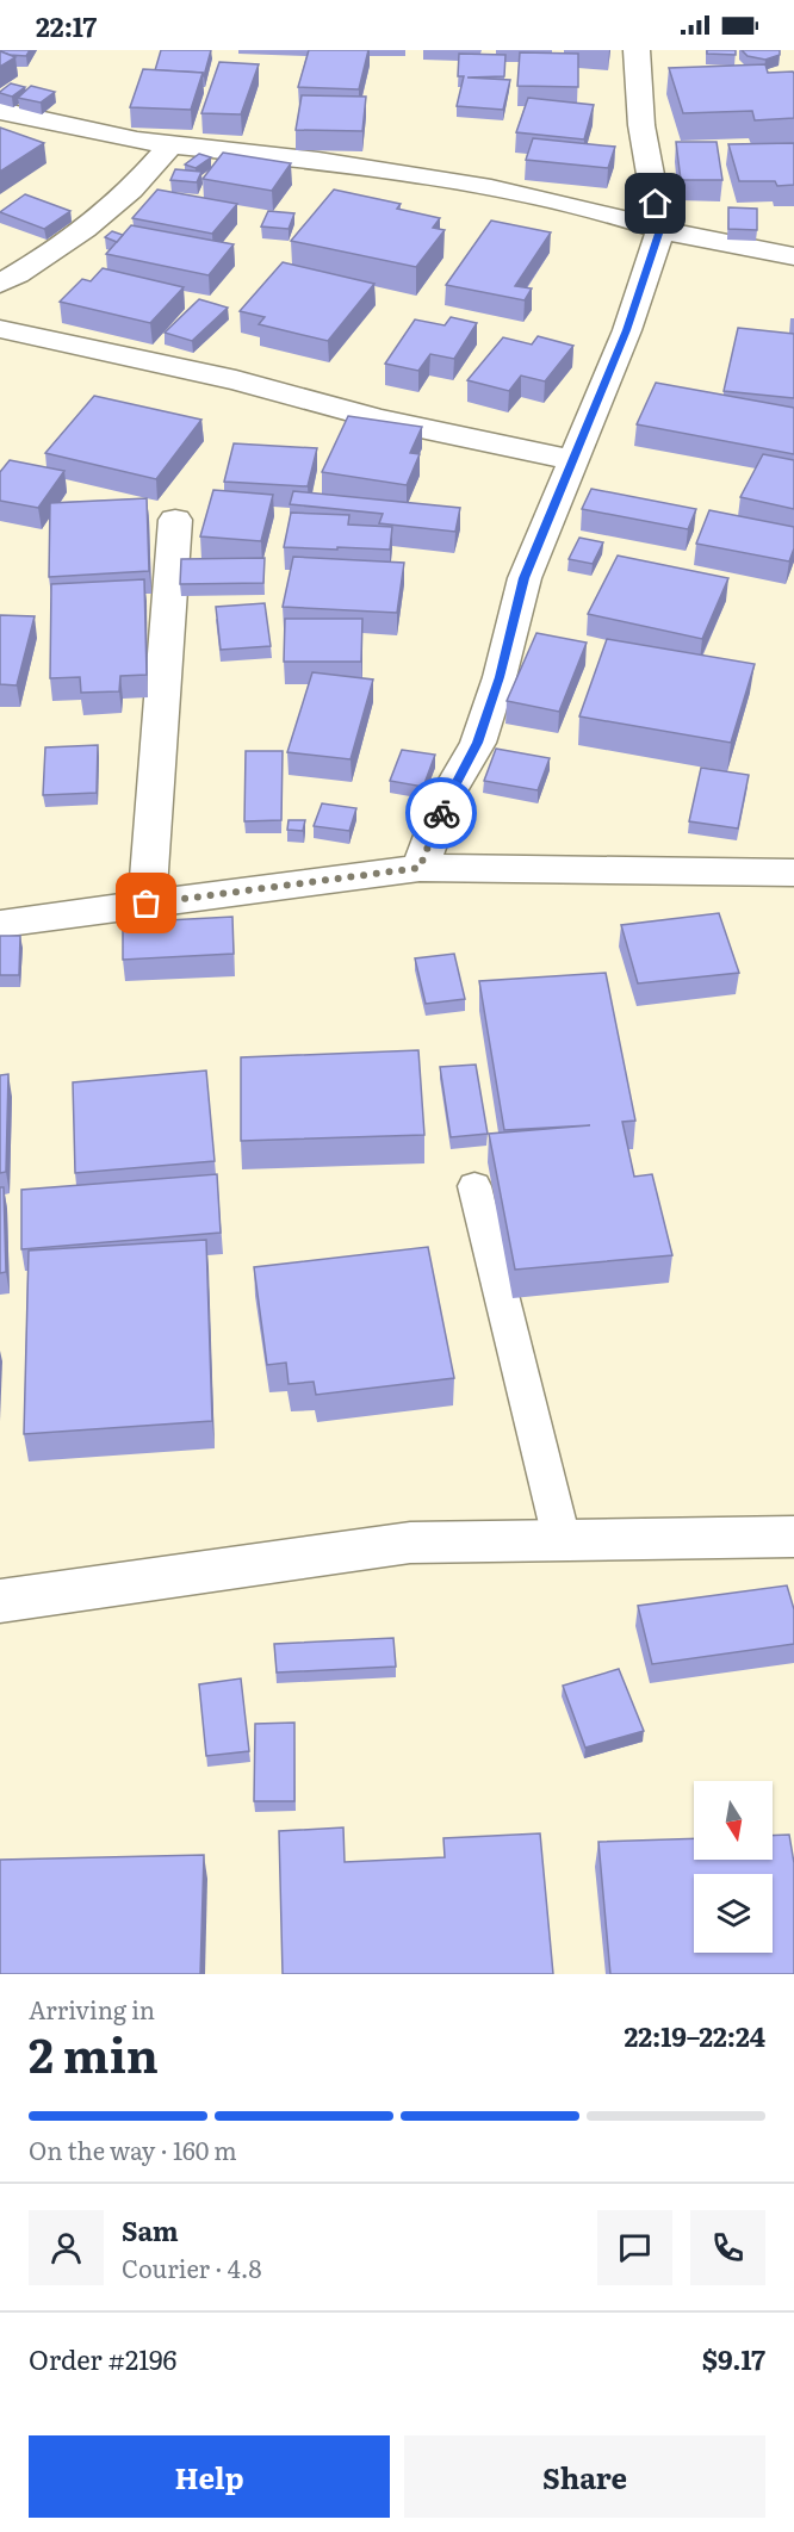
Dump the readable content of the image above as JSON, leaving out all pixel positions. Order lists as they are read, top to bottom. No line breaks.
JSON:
{"north":"bottom","page":{"status":"22:17","heading":["2 min","Arriving in","22:19–22:24"],"panel":["Sam","Courier · 4.8","Order #2196","$9.17"],"bar":"On the way · 160 m","buttons":["Help","Share"]}}
